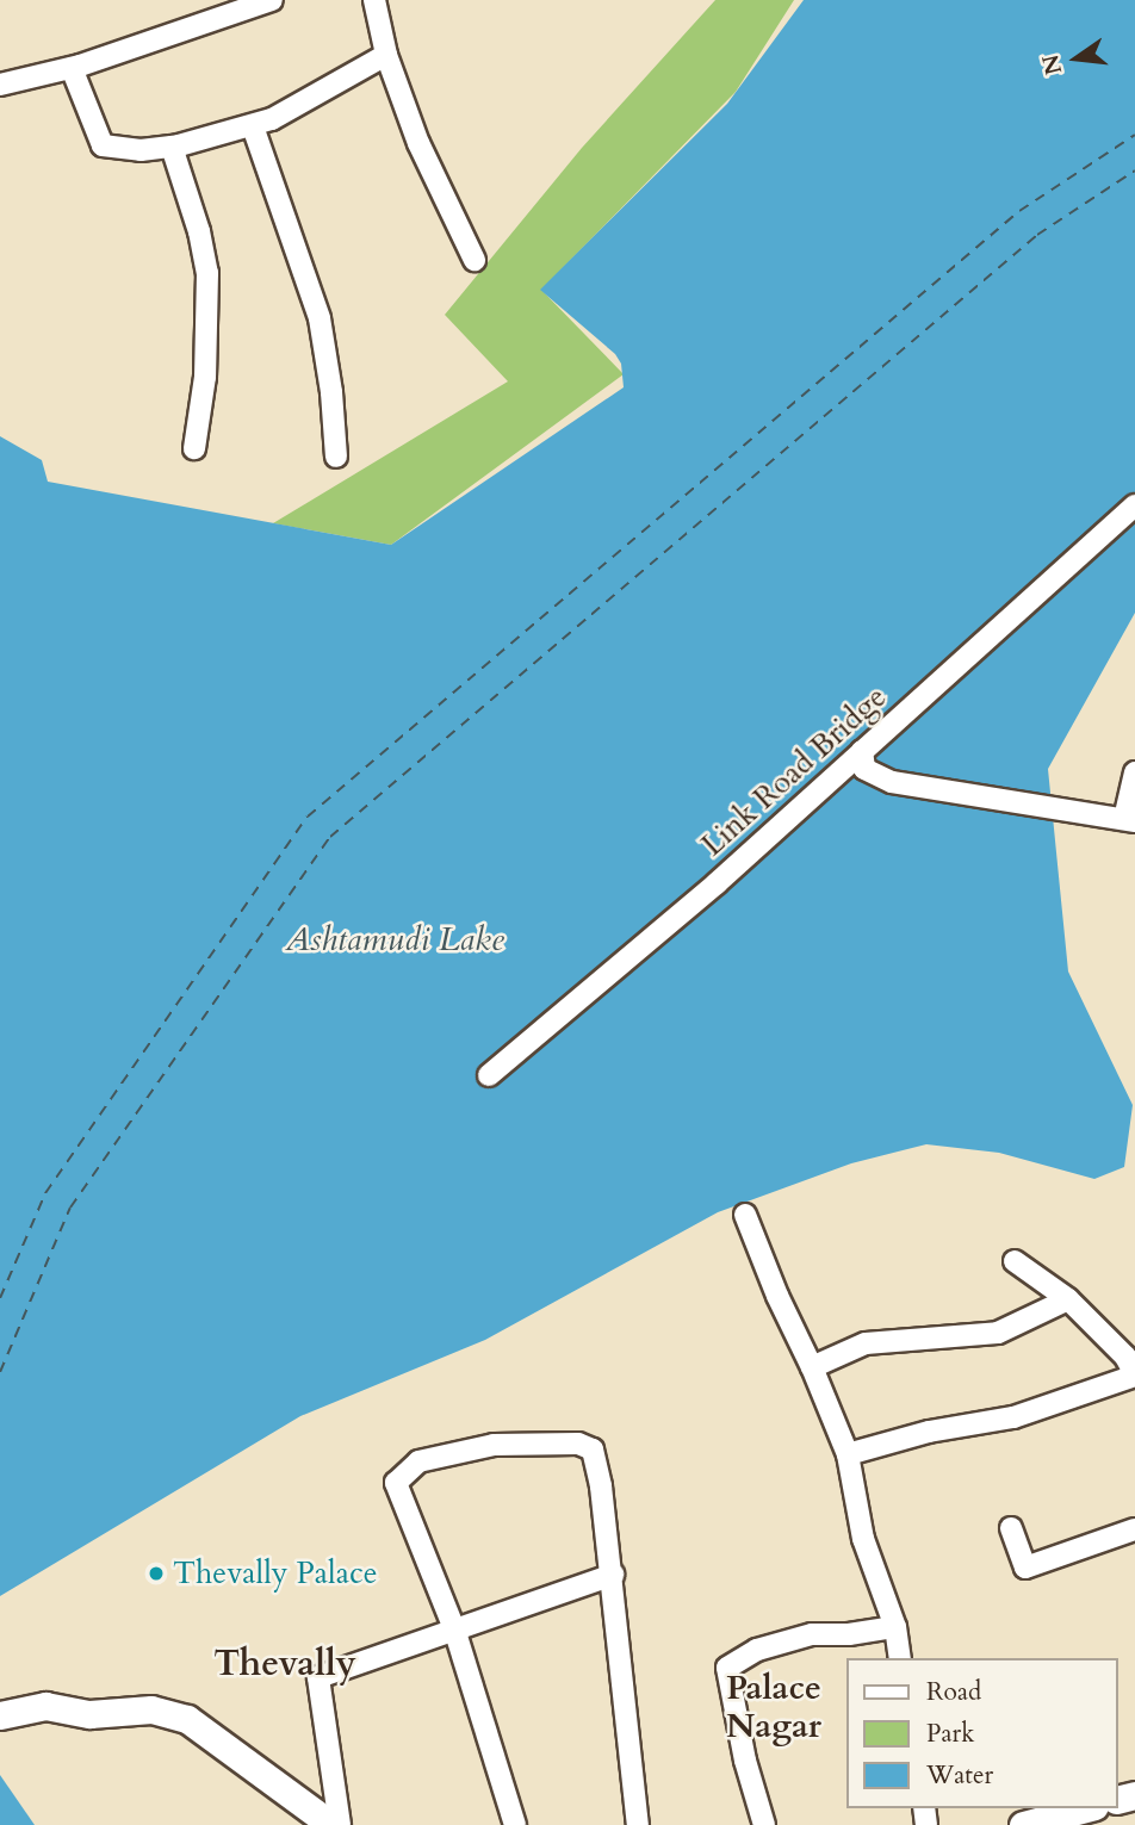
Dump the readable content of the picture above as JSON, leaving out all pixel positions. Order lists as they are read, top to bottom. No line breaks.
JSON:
{"streets":{"street":["Link Road Bridge"]},"districts":["Thevally","Palace Nagar"],"water":["Ashtamudi Lake"],"places":["Thevally Palace"],"legend":["Road","Park","Water"],"north":"left"}
